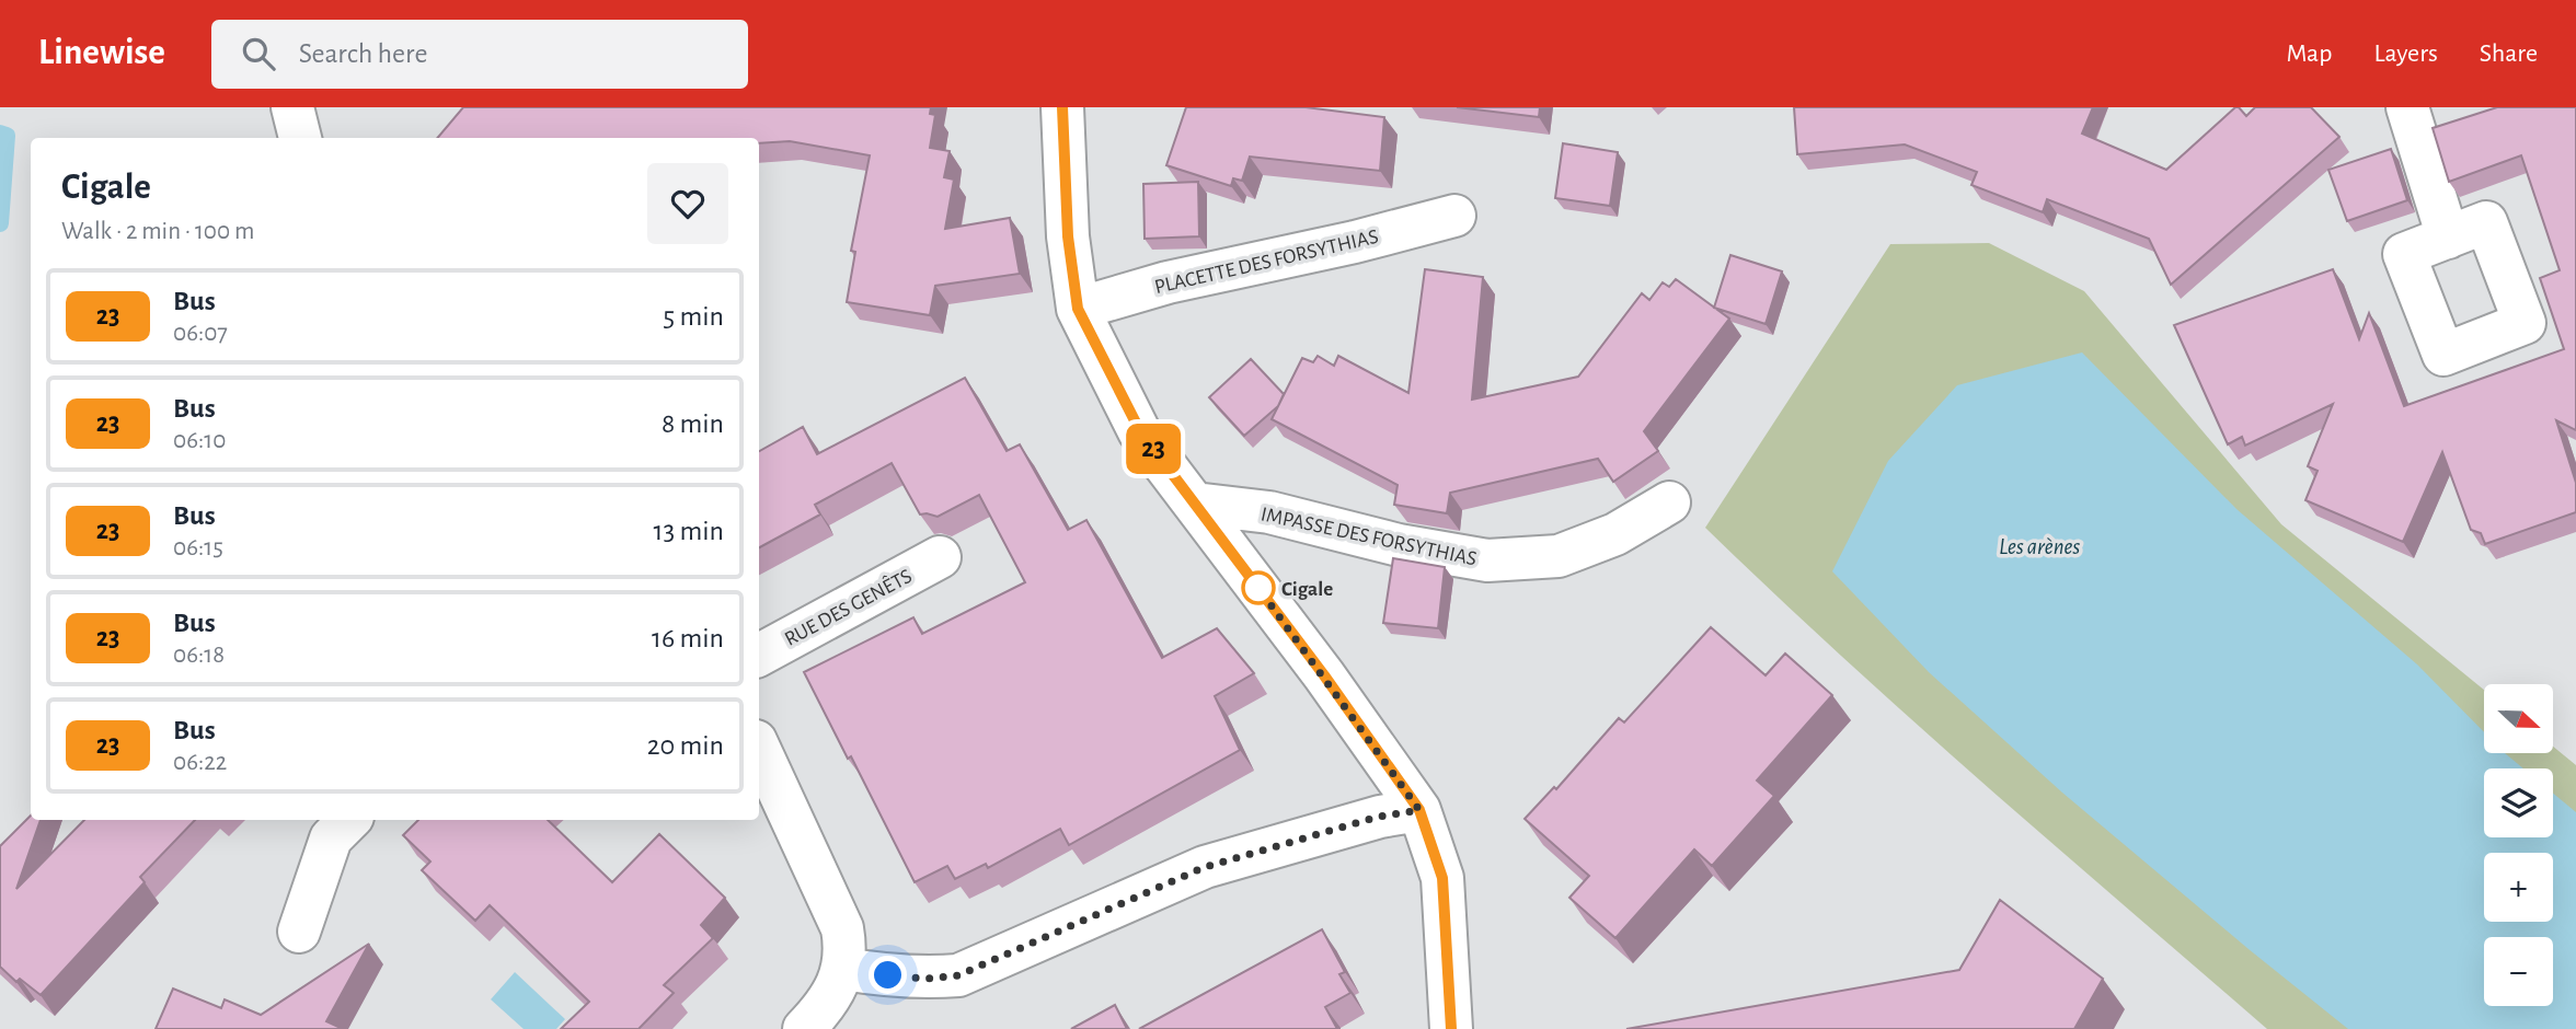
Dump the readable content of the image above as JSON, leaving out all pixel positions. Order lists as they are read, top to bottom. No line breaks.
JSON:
{"streets":{"street":["PLACETTE DES FORSYTHIAS","IMPASSE DES FORSYTHIAS","RUE DES GENÊTS"]},"water":["Les arènes"],"places":["Cigale"],"lines":["bus line 23"],"north":"right","page":{"header":"Linewise","search":"Search here","nav":["Map","Layers","Share"],"on_map":"23","heading":["Cigale","Walk · 2 min · 100 m"],"list":[{"mark":"23","name":"Bus","note":"06:07","value":"5 min"},{"mark":"23","name":"Bus","note":"06:10","value":"8 min"},{"mark":"23","name":"Bus","note":"06:15","value":"13 min"},{"mark":"23","name":"Bus","note":"06:18","value":"16 min"},{"mark":"23","name":"Bus","note":"06:22","value":"20 min"}],"map_buttons":["+","−"]}}
